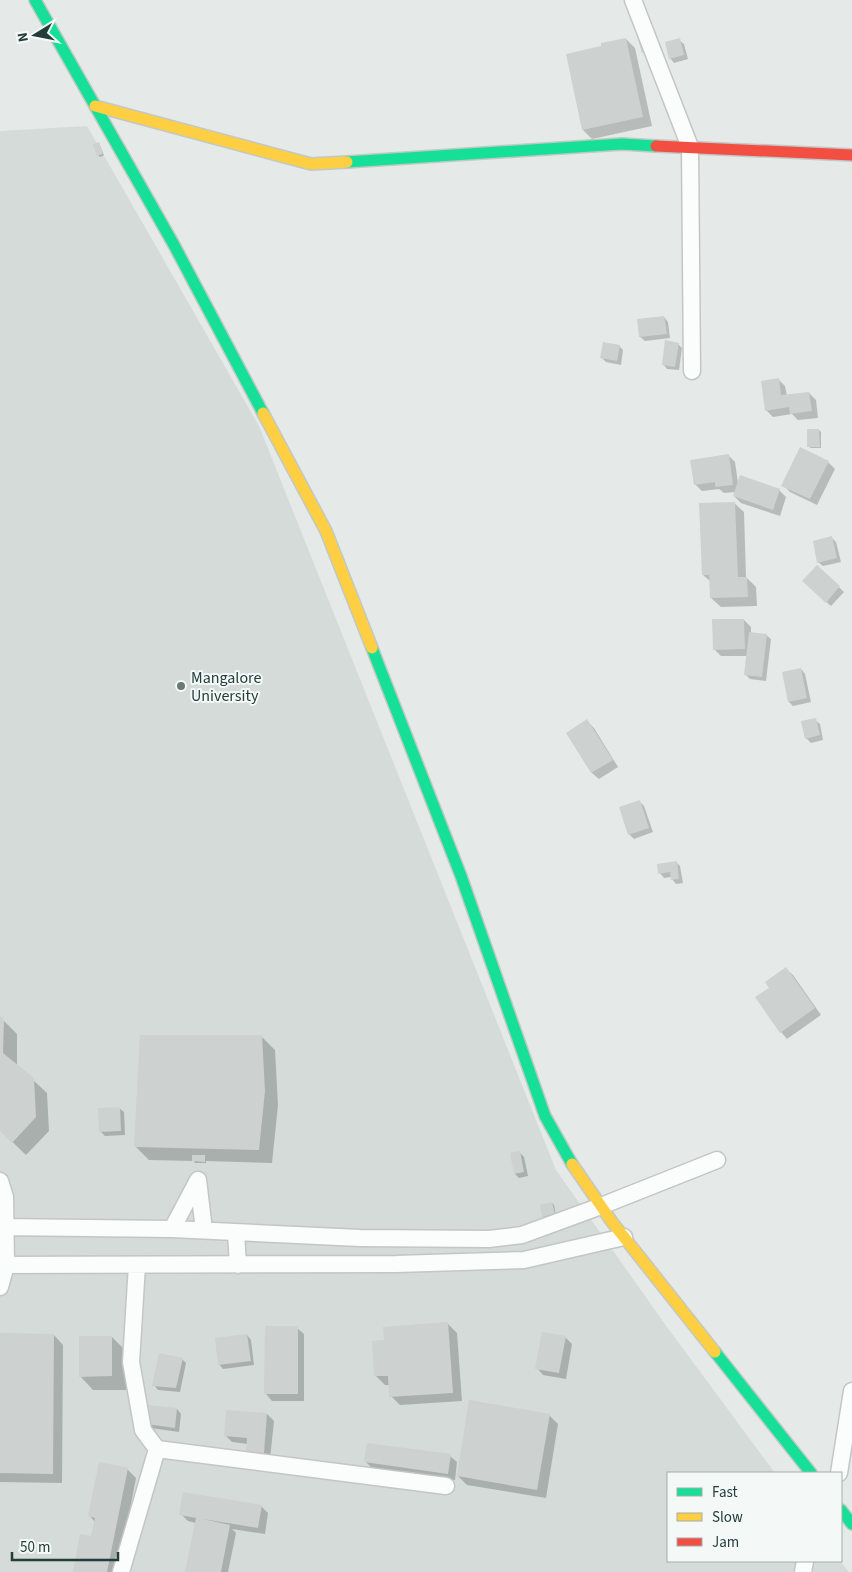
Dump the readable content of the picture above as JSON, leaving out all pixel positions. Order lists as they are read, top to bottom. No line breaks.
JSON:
{"places":["Mangalore University"],"legend":["Fast","Slow","Jam"],"scale_bar":"50 m","north":"left"}
